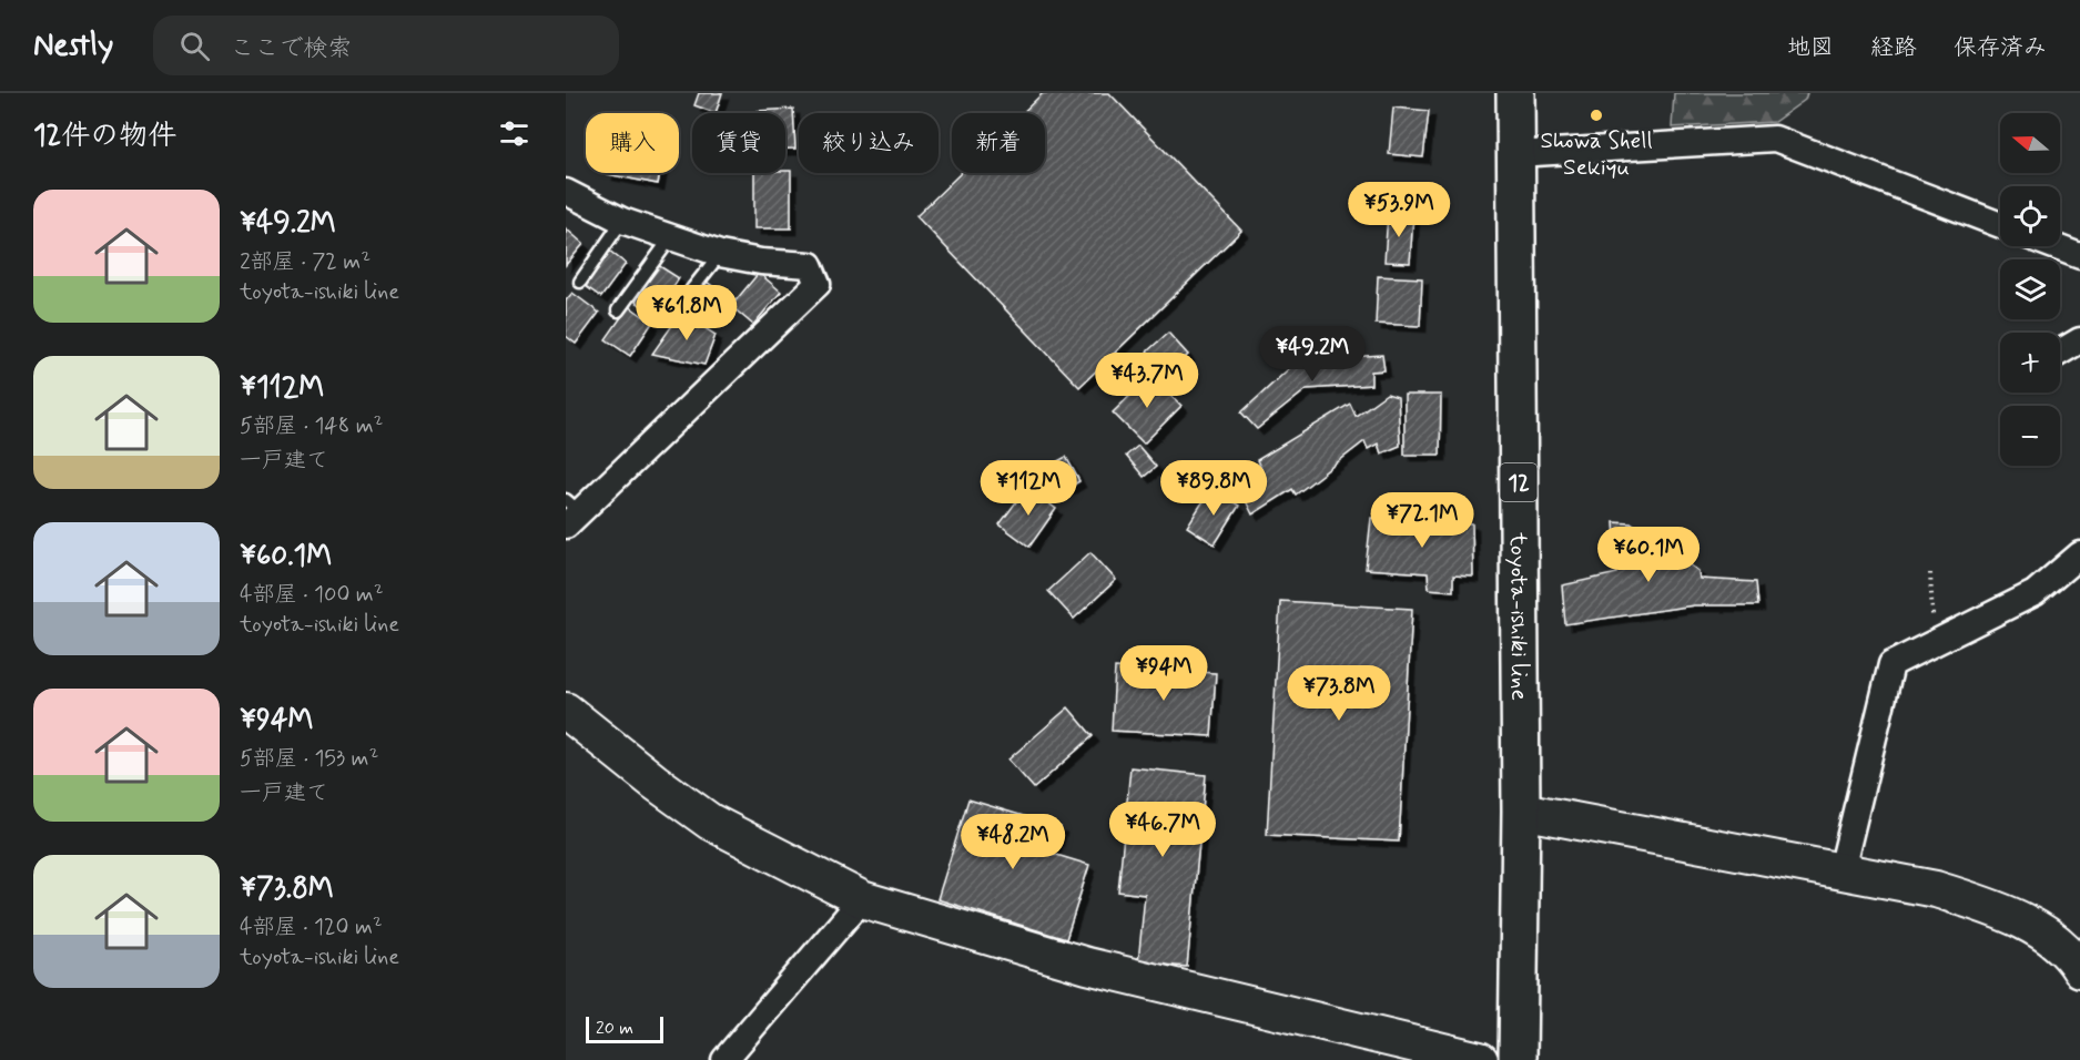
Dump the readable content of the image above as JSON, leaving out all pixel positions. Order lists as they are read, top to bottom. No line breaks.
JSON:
{"streets":{"main road":["12","toyota-ishiki line"]},"places":["Showa Shell Sekiyu"],"scale_bar":"20 m","north":"left","page":{"header":"Nestly","search":"ここで検索","nav":["地図","経路","保存済み"],"heading":"12件の物件","map_buttons":["+","−"],"chip":["購入","賃貸","絞り込み","新着"],"list":[{"name":"¥49.2M","note":"2部屋 · 72 m² · toyota-ishiki line"},{"name":"¥112M","note":"5部屋 · 148 m² · 一戸建て"},{"name":"¥60.1M","note":"4部屋 · 100 m² · toyota-ishiki line"},{"name":"¥94M","note":"5部屋 · 153 m² · 一戸建て"},{"name":"¥73.8M","note":"4部屋 · 120 m² · toyota-ishiki line"}],"price":["¥53.9M","¥61.8M","¥49.2M","¥43.7M","¥112M","¥89.8M","¥72.1M","¥60.1M","¥94M","¥73.8M","¥46.7M","¥48.2M"],"scale":"20 m"}}
